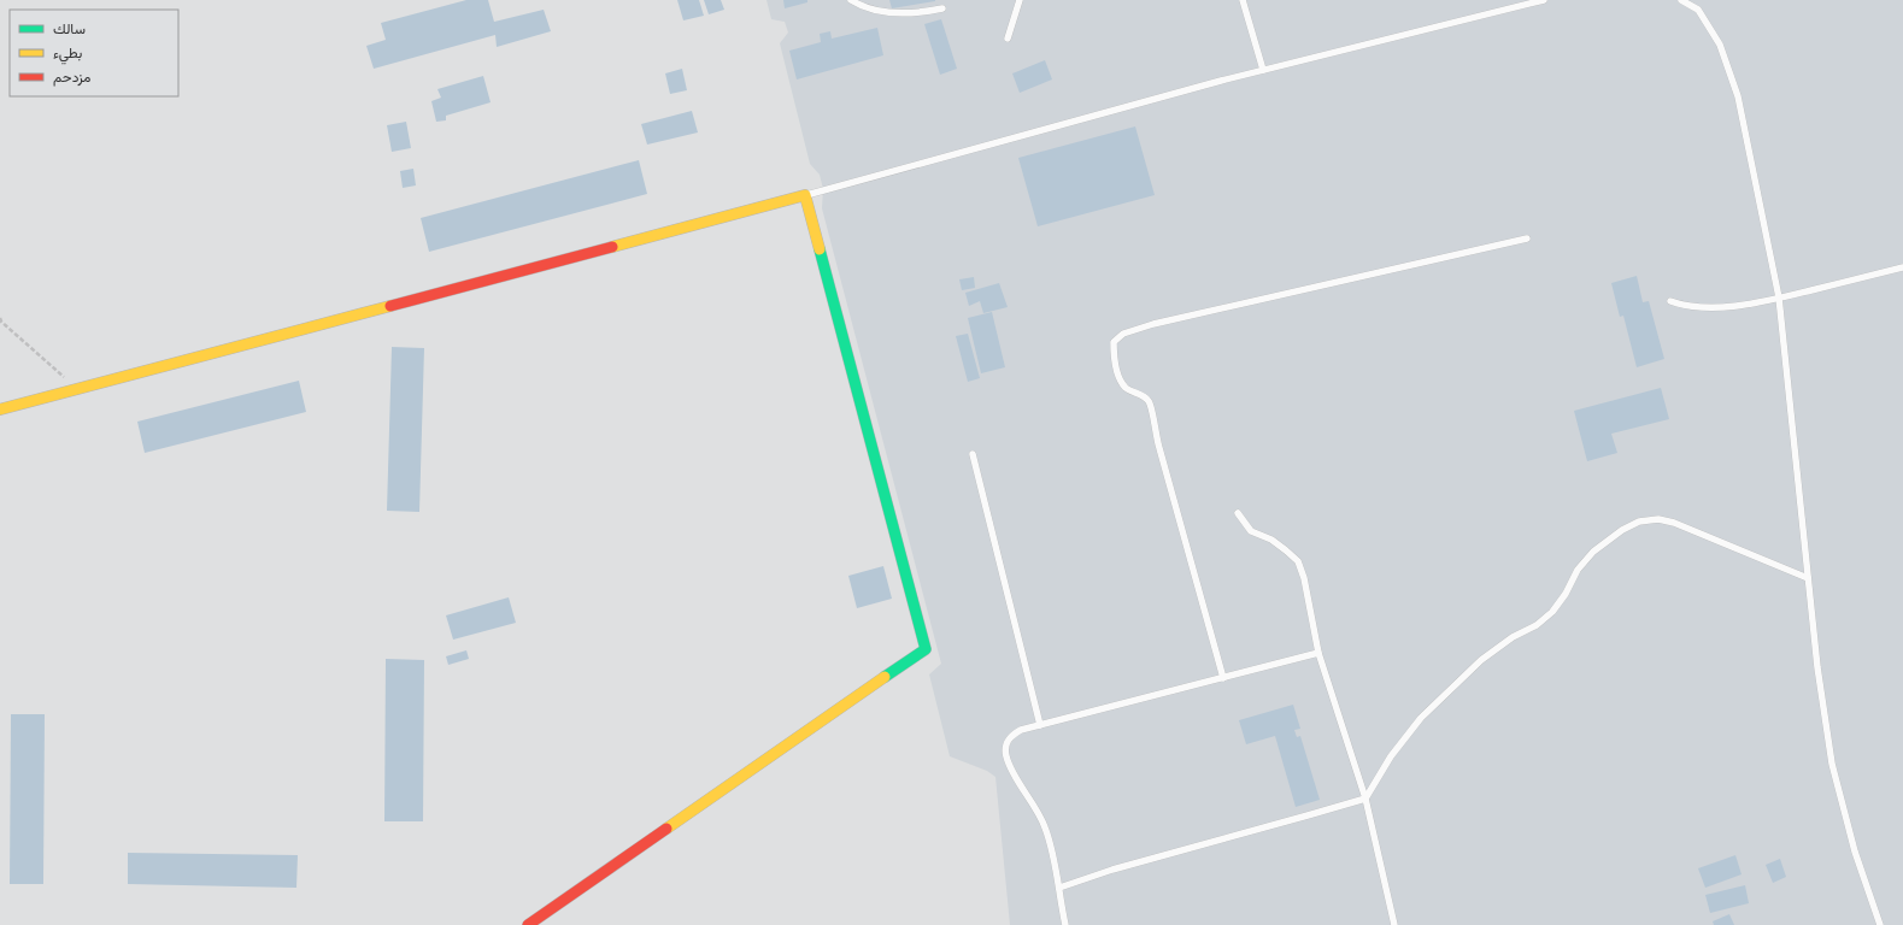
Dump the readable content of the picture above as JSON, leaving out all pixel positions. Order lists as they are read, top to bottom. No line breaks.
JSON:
{"legend":["سالك","بطيء","مزدحم"]}
